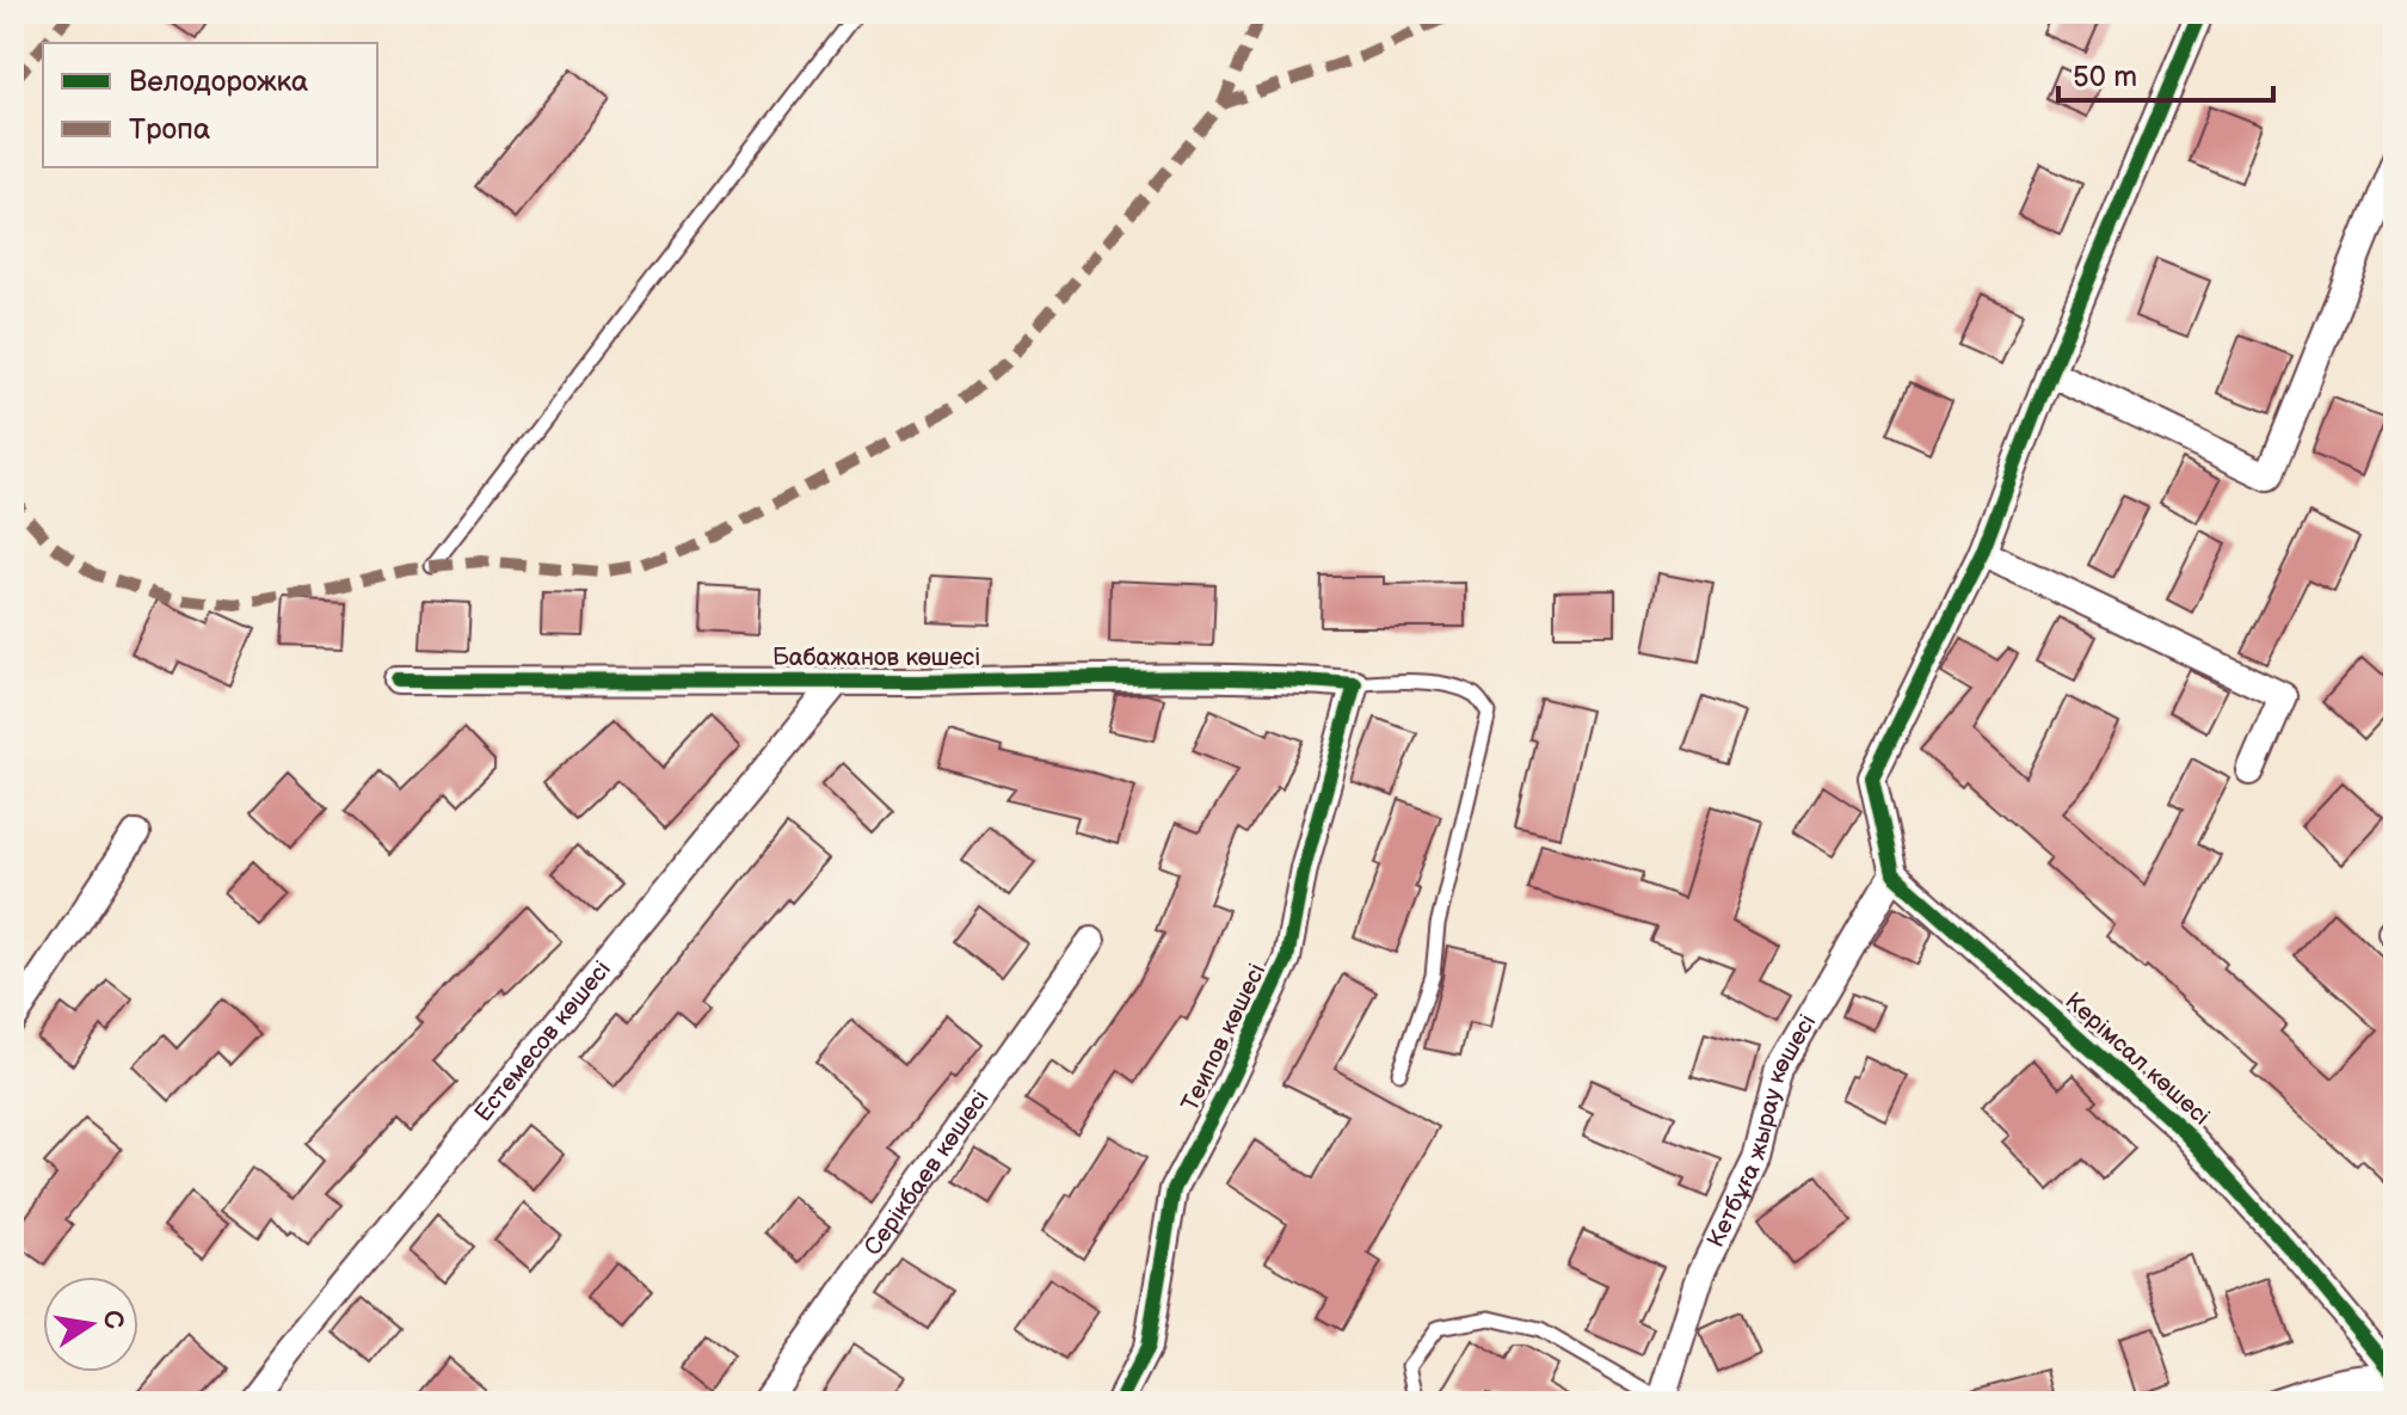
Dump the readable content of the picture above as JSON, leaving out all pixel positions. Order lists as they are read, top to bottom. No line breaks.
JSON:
{"streets":{"street":["Бабажанов көшесі","Теипов көшесі","Естемесов көшесі","Керімсал көшесі","Кетбұға жырау көшесі","Серікбаев көшесі"]},"crossings":[["Бабажанов көшесі","Теипов көшесі"],["Бабажанов көшесі","Естемесов көшесі"],["Керімсал көшесі","Кетбұға жырау көшесі"]],"legend":["Велодорожка","Тропа"],"scale_bar":"50 m","north":"right"}
